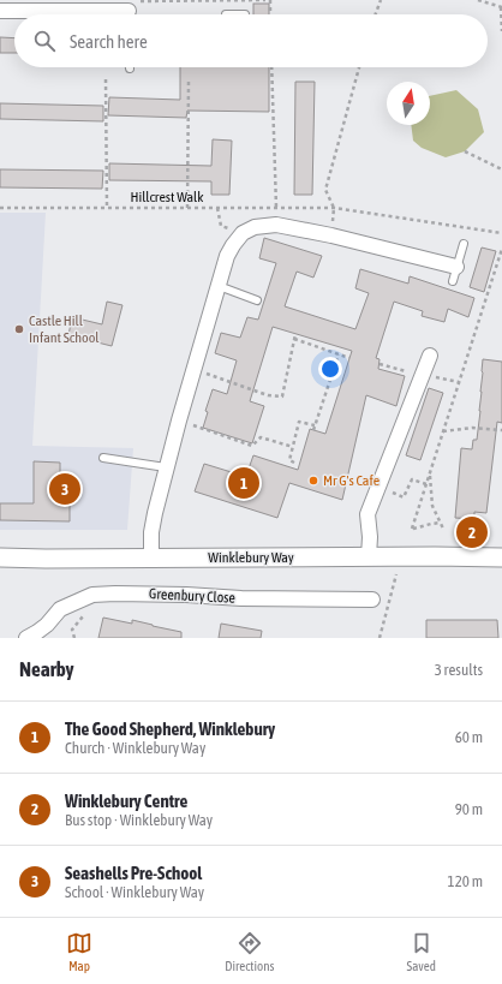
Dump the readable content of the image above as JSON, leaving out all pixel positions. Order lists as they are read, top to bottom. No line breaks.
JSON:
{"streets":{"street":["Winklebury Way","Greenbury Close"],"path":["Hillcrest Walk"]},"places":["Castle Hill Infant School","Mr G's Cafe"],"north":"top","page":{"search":"Search here","pins":["1","3","2"],"heading":["Nearby","3 results"],"list":[{"mark":"1","name":"The Good Shepherd, Winklebury","note":"Church · Winklebury Way","value":"60 m"},{"mark":"2","name":"Winklebury Centre","note":"Bus stop · Winklebury Way","value":"90 m"},{"mark":"3","name":"Seashells Pre-School","note":"School · Winklebury Way","value":"120 m"}],"nav":["Map","Directions","Saved"]}}
